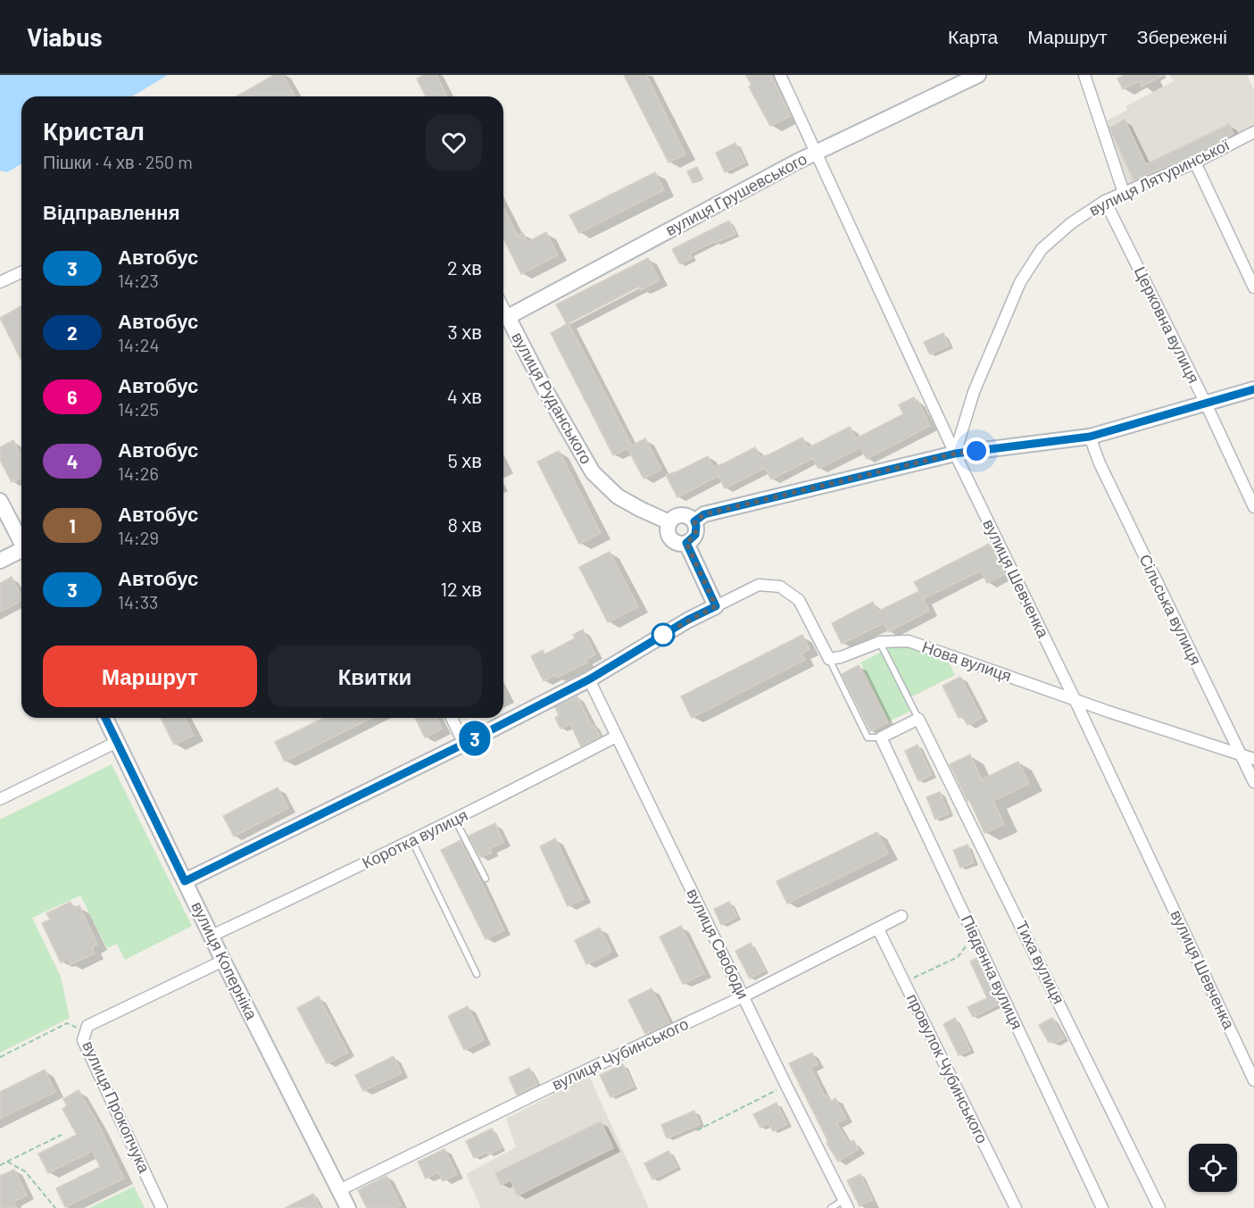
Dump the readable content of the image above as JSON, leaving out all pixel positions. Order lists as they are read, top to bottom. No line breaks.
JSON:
{"streets":{"street":["вулиця Лятуринської","вулиця Грушевського","Церковна вулиця","вулиця Руданського","вулиця Шевченка","Сільська вулиця","Нова вулиця","Коротка вулиця","вулиця Свободи","вулиця Коперніка","Тиха вулиця","Південна вулиця","вулиця Чубинського","провулок Чубинського","вулиця Прокопчука"]},"crossings":[["вулиця Лятуринської","Церковна вулиця"],["вулиця Лятуринської","вулиця Шевченка"],["вулиця Грушевського","вулиця Шевченка"],["вулиця Шевченка","Нова вулиця"],["Сільська вулиця","Нова вулиця"],["Коротка вулиця","вулиця Свободи"],["Коротка вулиця","вулиця Коперніка"],["вулиця Свободи","вулиця Чубинського"],["вулиця Коперніка","вулиця Чубинського"],["вулиця Коперніка","вулиця Прокопчука"],["вулиця Чубинського","провулок Чубинського"]],"lines":["bus line 3"],"page":{"header":"Viabus","nav":["Карта","Маршрут","Збережені"],"on_map":"3","heading":[["Кристал","Пішки · 4 хв · 250 m"],"Відправлення"],"list":[{"mark":"3","name":"Автобус","note":"14:23","value":"2 хв"},{"mark":"2","name":"Автобус","note":"14:24","value":"3 хв"},{"mark":"6","name":"Автобус","note":"14:25","value":"4 хв"},{"mark":"4","name":"Автобус","note":"14:26","value":"5 хв"},{"mark":"1","name":"Автобус","note":"14:29","value":"8 хв"},{"mark":"3","name":"Автобус","note":"14:33","value":"12 хв"}],"buttons":["Маршрут","Квитки"]}}
